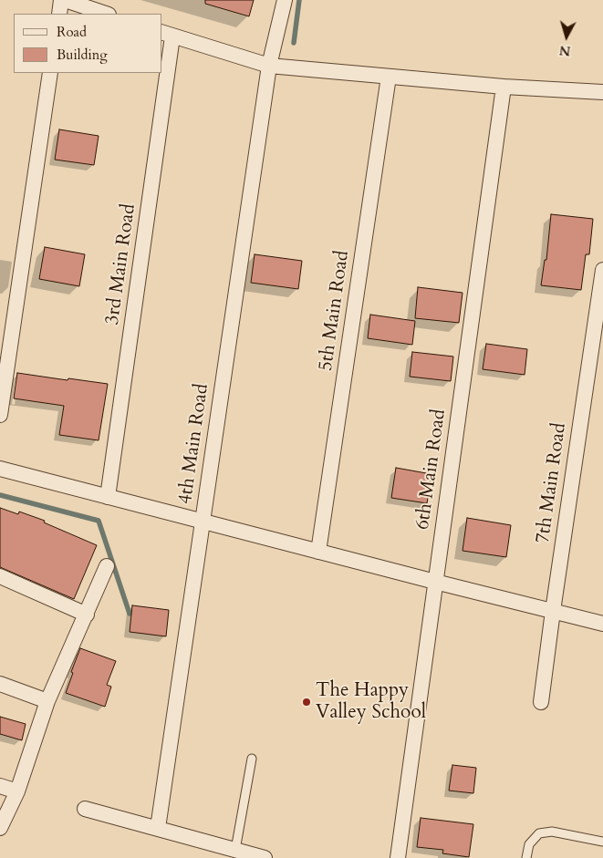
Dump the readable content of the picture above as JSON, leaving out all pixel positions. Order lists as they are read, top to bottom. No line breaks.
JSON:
{"streets":{"street":["3rd Main Road","5th Main Road","4th Main Road","6th Main Road","7th Main Road"]},"places":["The Happy Valley School"],"legend":["Road","Building"],"north":"bottom"}
